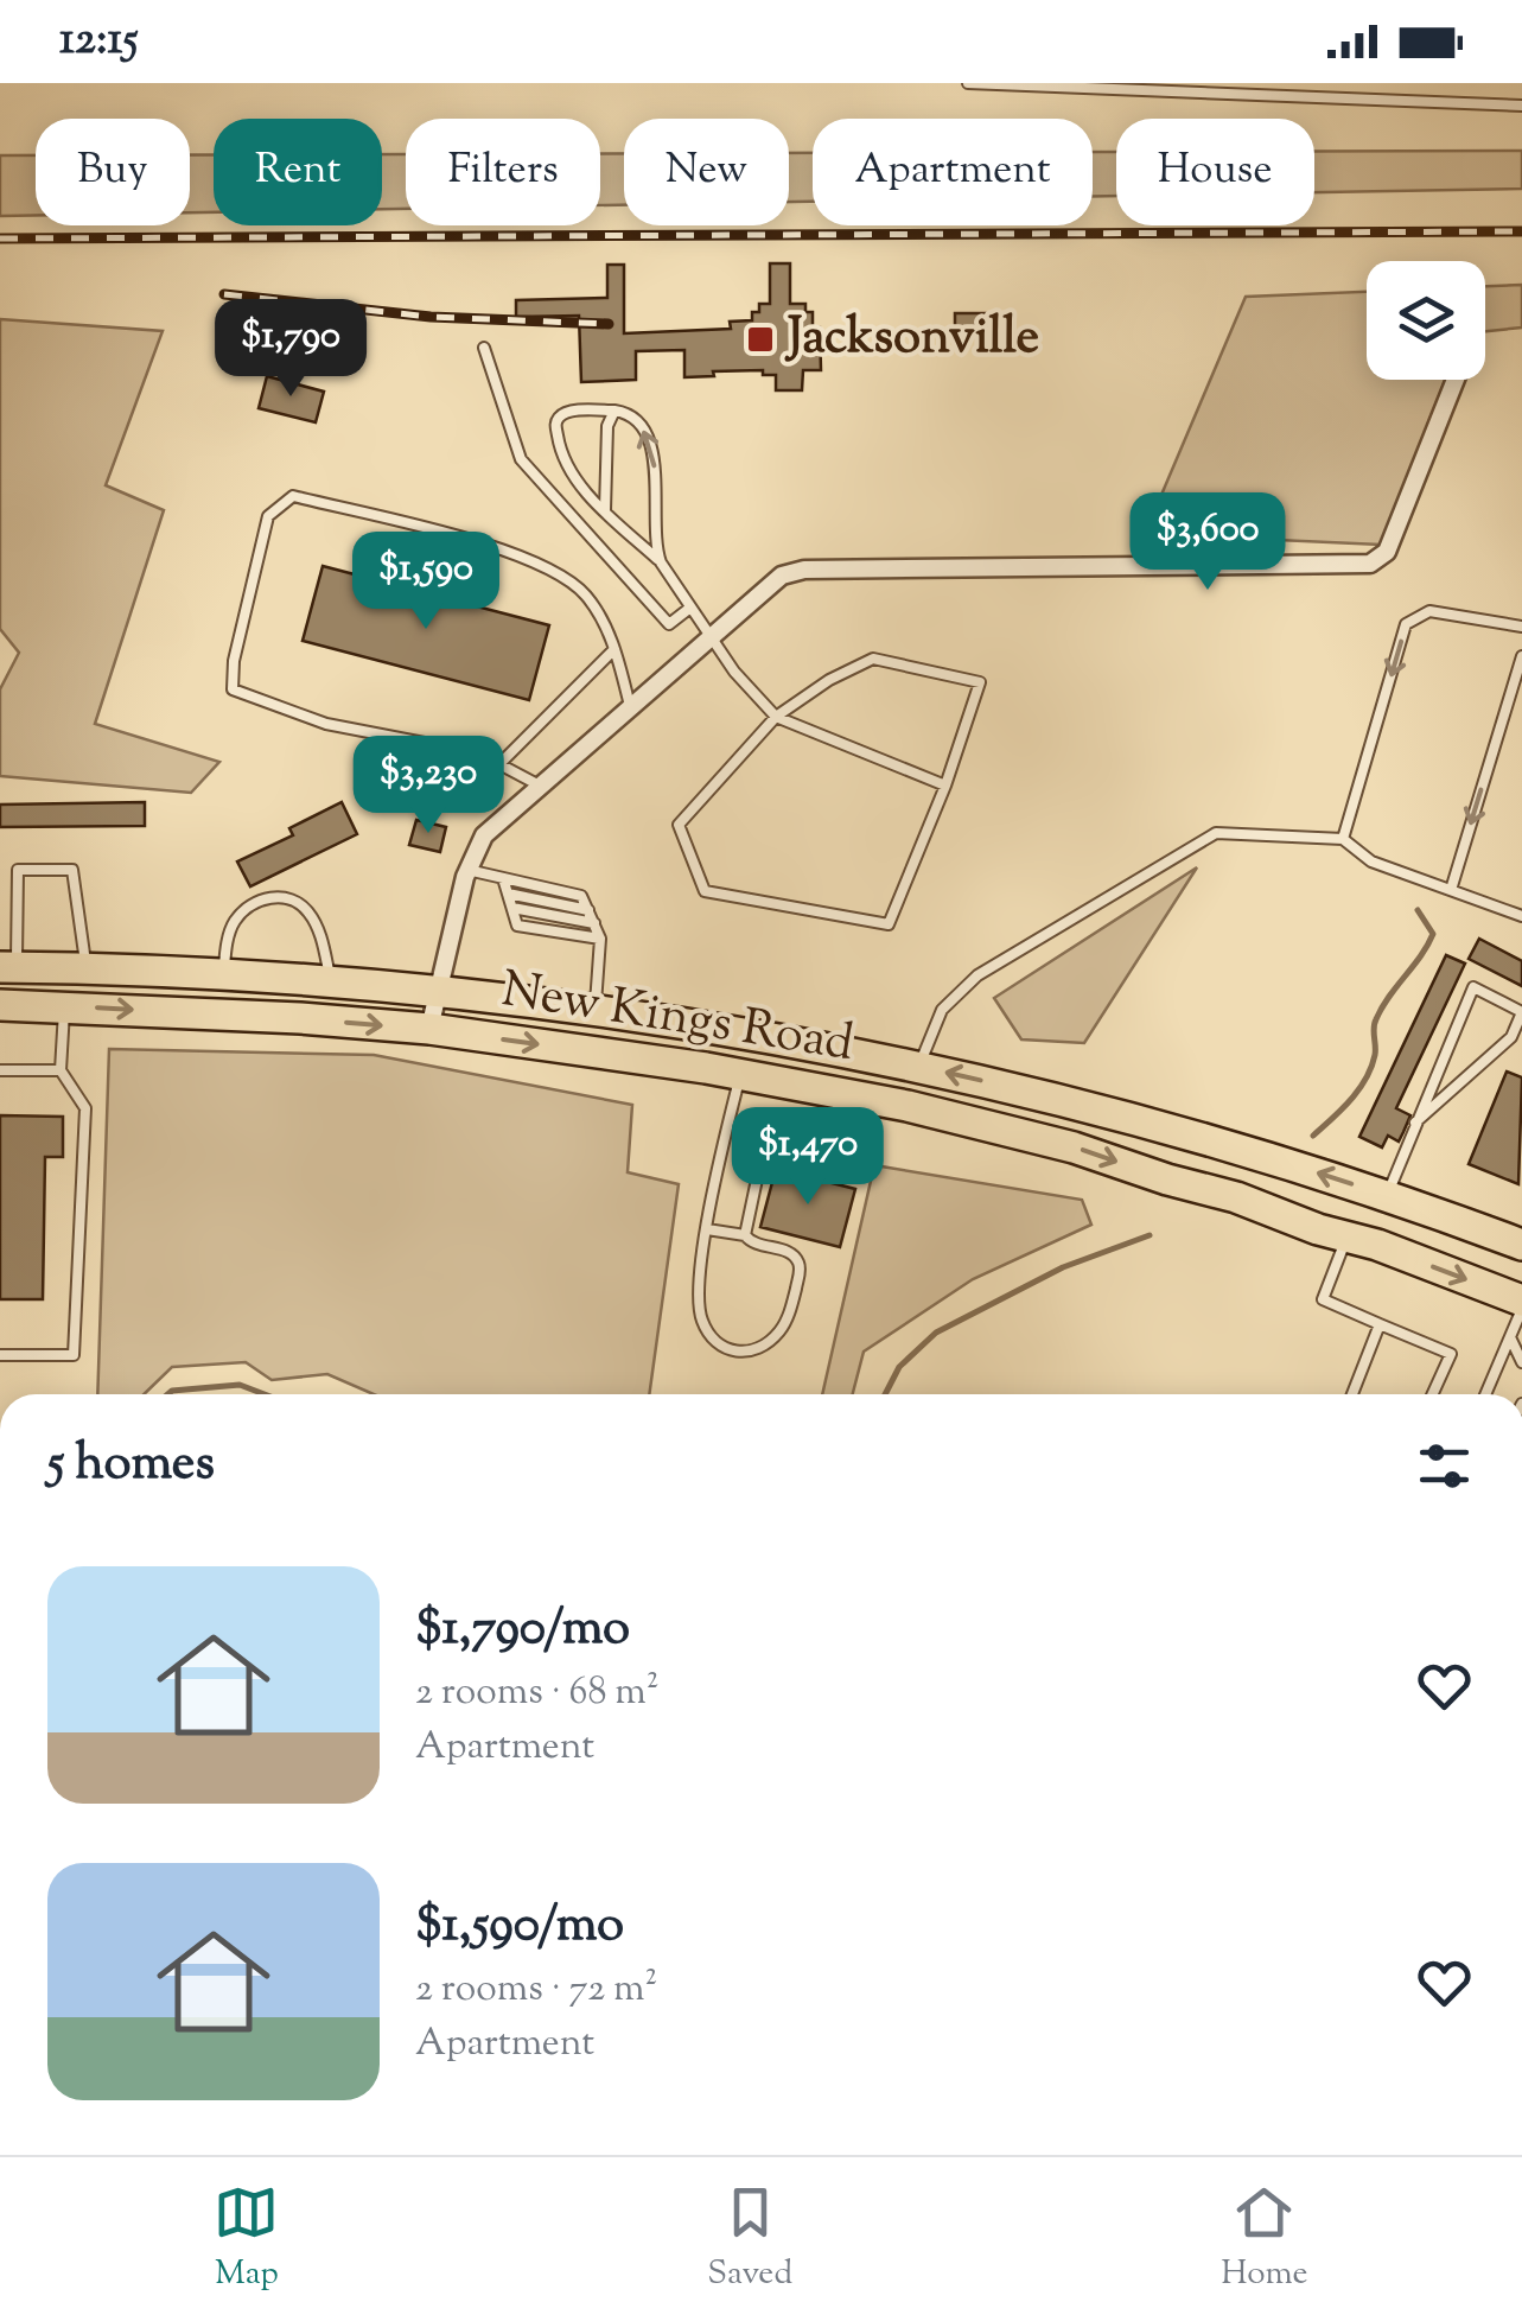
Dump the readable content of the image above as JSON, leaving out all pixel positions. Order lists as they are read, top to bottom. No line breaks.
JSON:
{"streets":{"highway":["New Kings Road"]},"places":{"transit":["Jacksonville"]},"page":{"status":"12:15","chip":["Buy","Rent","Filters","New","Apartment","House"],"price":["$1,790","$3,600","$1,590","$3,230","$1,470"],"heading":"5 homes","list":[{"name":"$1,790/mo","note":"2 rooms · 68 m² · Apartment"},{"name":"$1,590/mo","note":"2 rooms · 72 m² · Apartment"}],"tabs":["Map","Saved","Home"]}}
